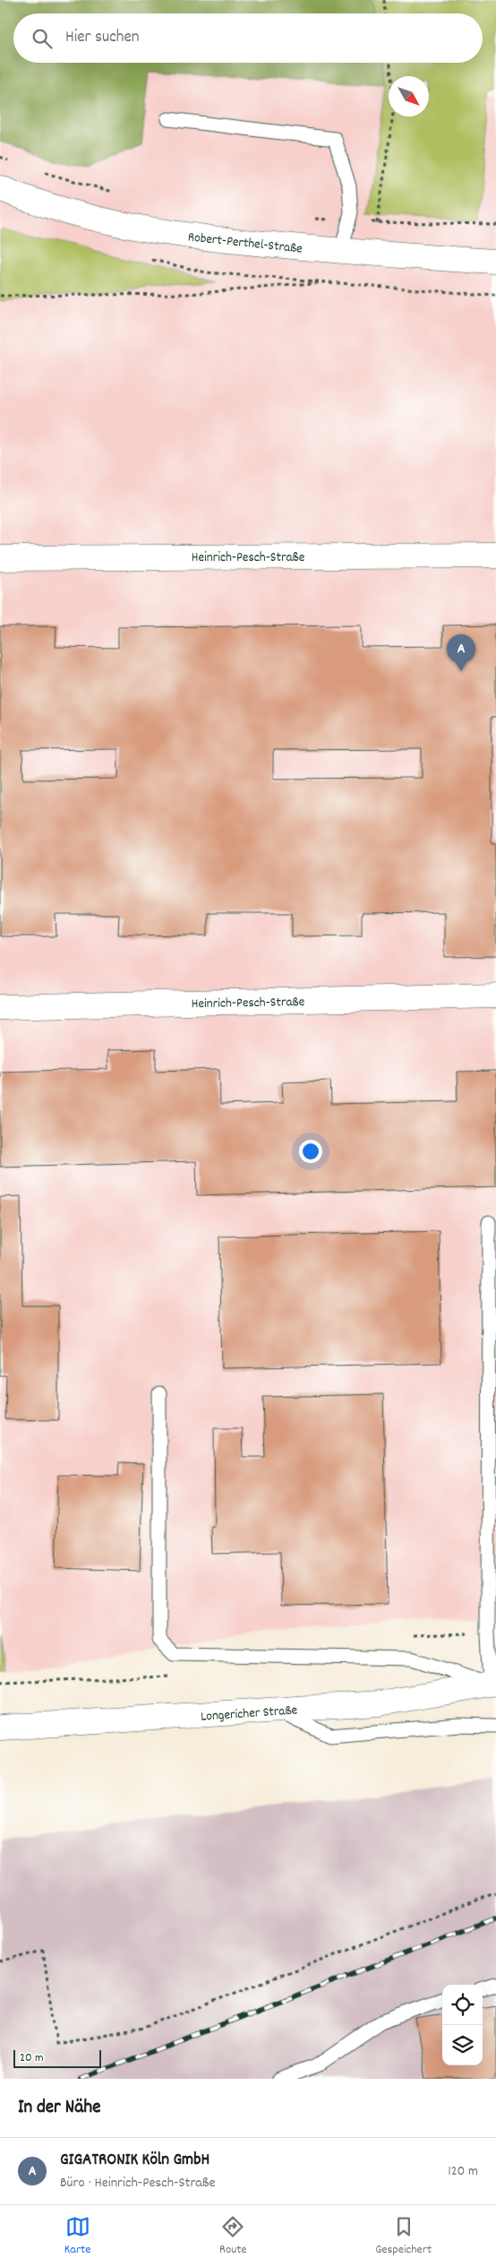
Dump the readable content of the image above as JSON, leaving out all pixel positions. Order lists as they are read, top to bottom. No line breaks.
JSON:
{"streets":{"street":["Robert-Perthel-Straße","Heinrich-Pesch-Straße","Longericher Straße"]},"scale_bar":"20 m","north":"bottom right","page":{"search":"Hier suchen","pins":"A","scale":"20 m","heading":"In der Nähe","list":[{"mark":"A","name":"GIGATRONIK Köln GmbH","note":"Büro · Heinrich-Pesch-Straße","value":"120 m"}],"nav":["Karte","Route","Gespeichert"]}}
